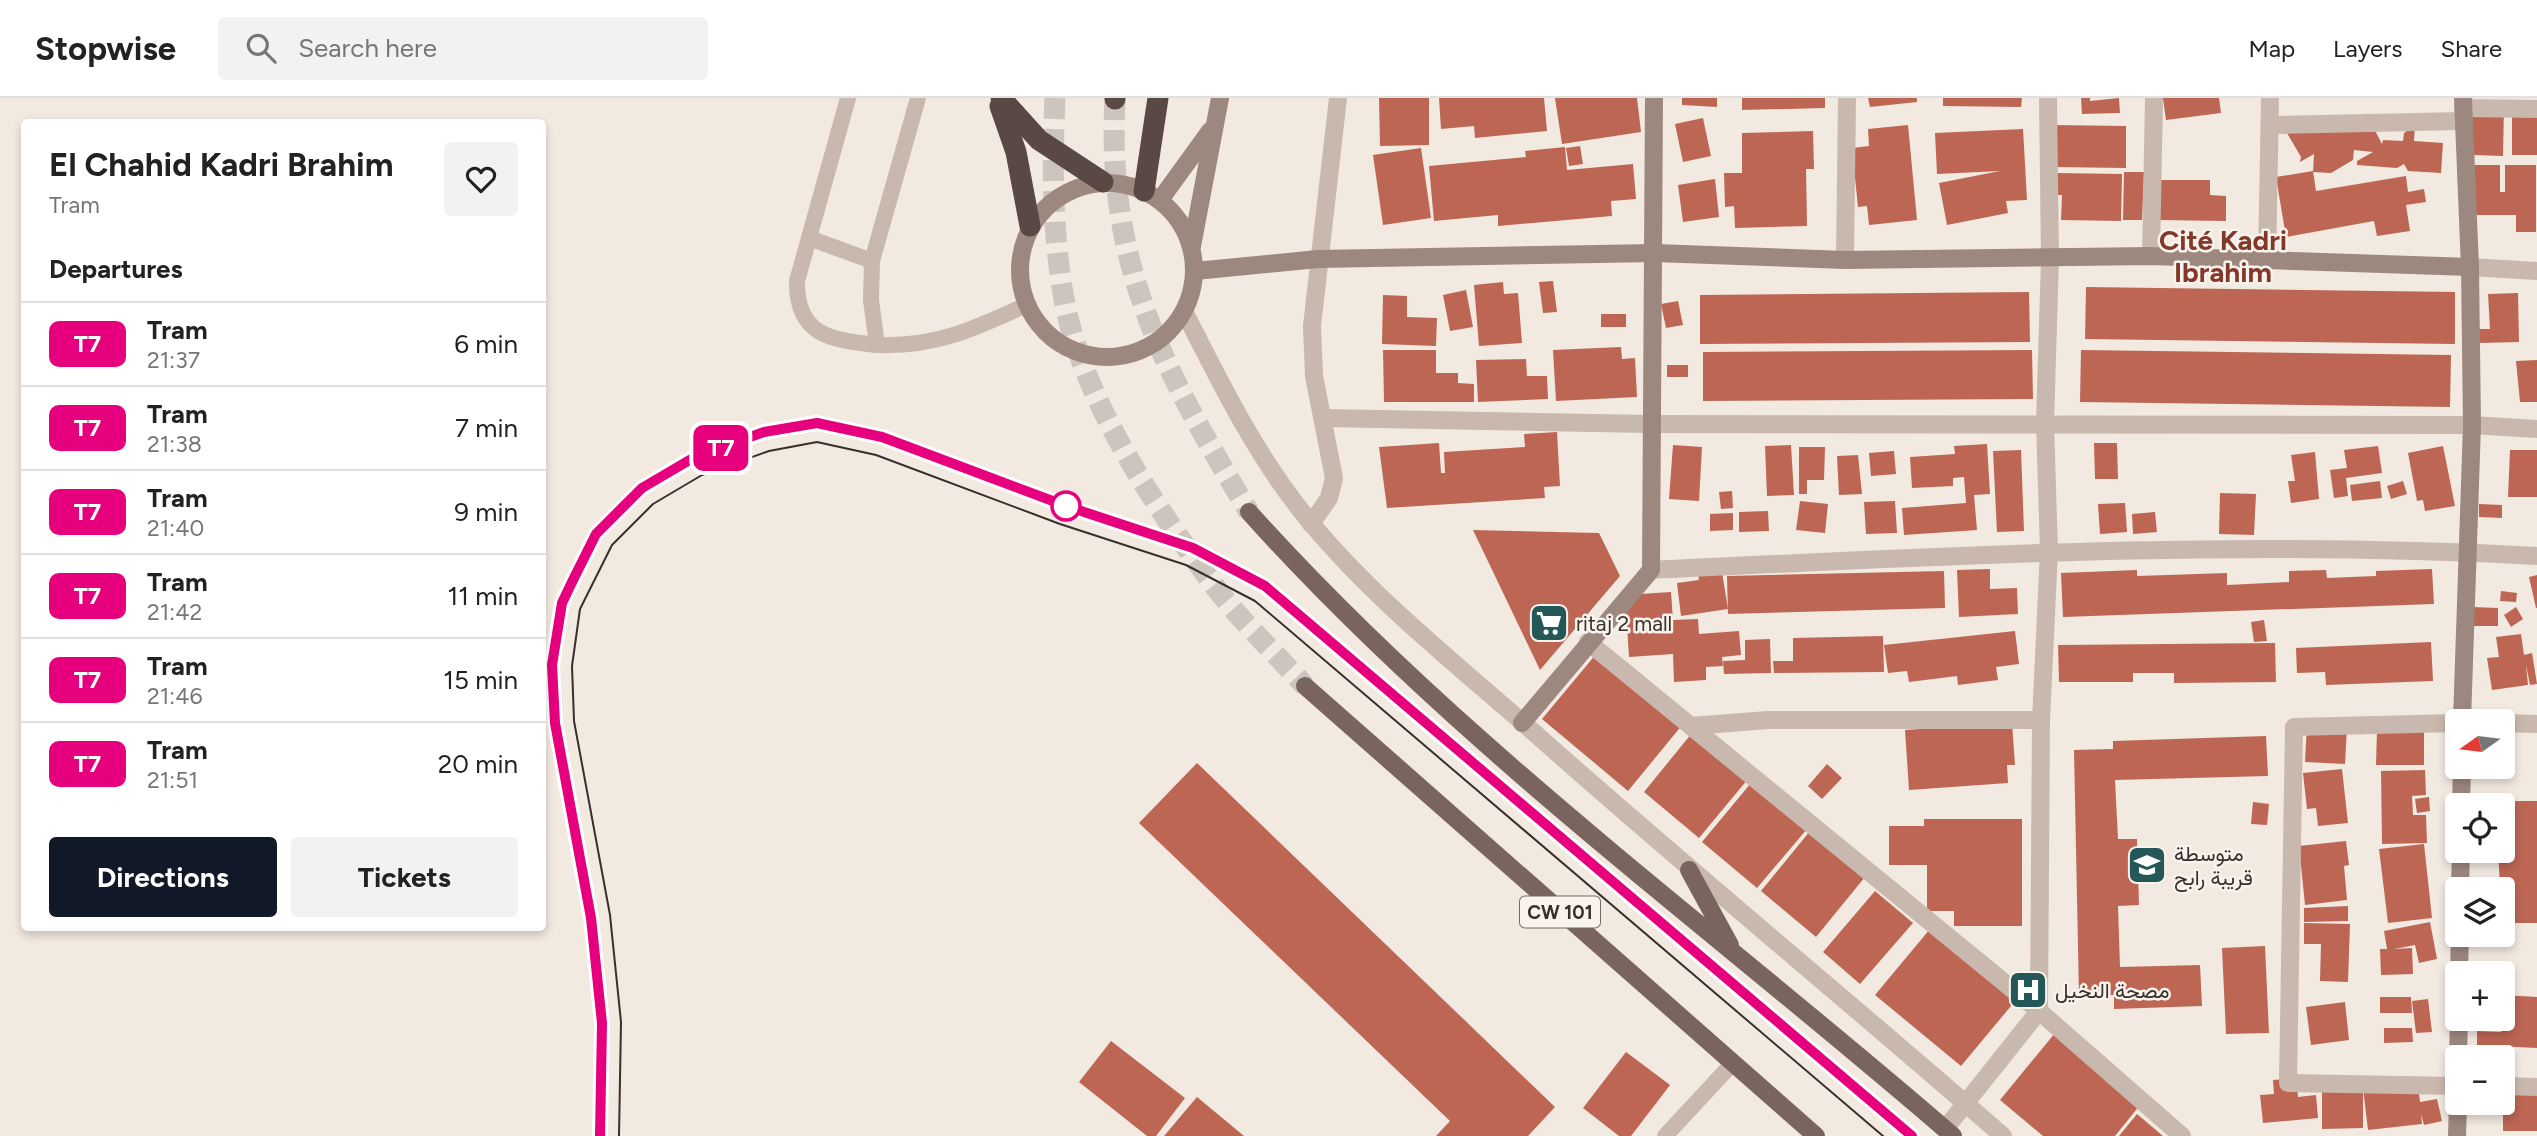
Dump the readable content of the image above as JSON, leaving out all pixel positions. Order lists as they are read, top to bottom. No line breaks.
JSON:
{"streets":{"main road":["CW 101"]},"districts":["Cité Kadri Ibrahim"],"places":{"supermarket":["ritaj 2 mall"],"school or university":["متوسطة قريبة رابح"],"hospital":["مصحة النخيل"]},"lines":["tram line T7"],"north":"left","page":{"header":"Stopwise","search":"Search here","nav":["Map","Layers","Share"],"on_map":"T7","heading":[["El Chahid Kadri Brahim","Tram"],"Departures"],"list":[{"mark":"T7","name":"Tram","note":"21:37","value":"6 min"},{"mark":"T7","name":"Tram","note":"21:38","value":"7 min"},{"mark":"T7","name":"Tram","note":"21:40","value":"9 min"},{"mark":"T7","name":"Tram","note":"21:42","value":"11 min"},{"mark":"T7","name":"Tram","note":"21:46","value":"15 min"},{"mark":"T7","name":"Tram","note":"21:51","value":"20 min"}],"map_buttons":["+","−"],"buttons":["Directions","Tickets"]}}
